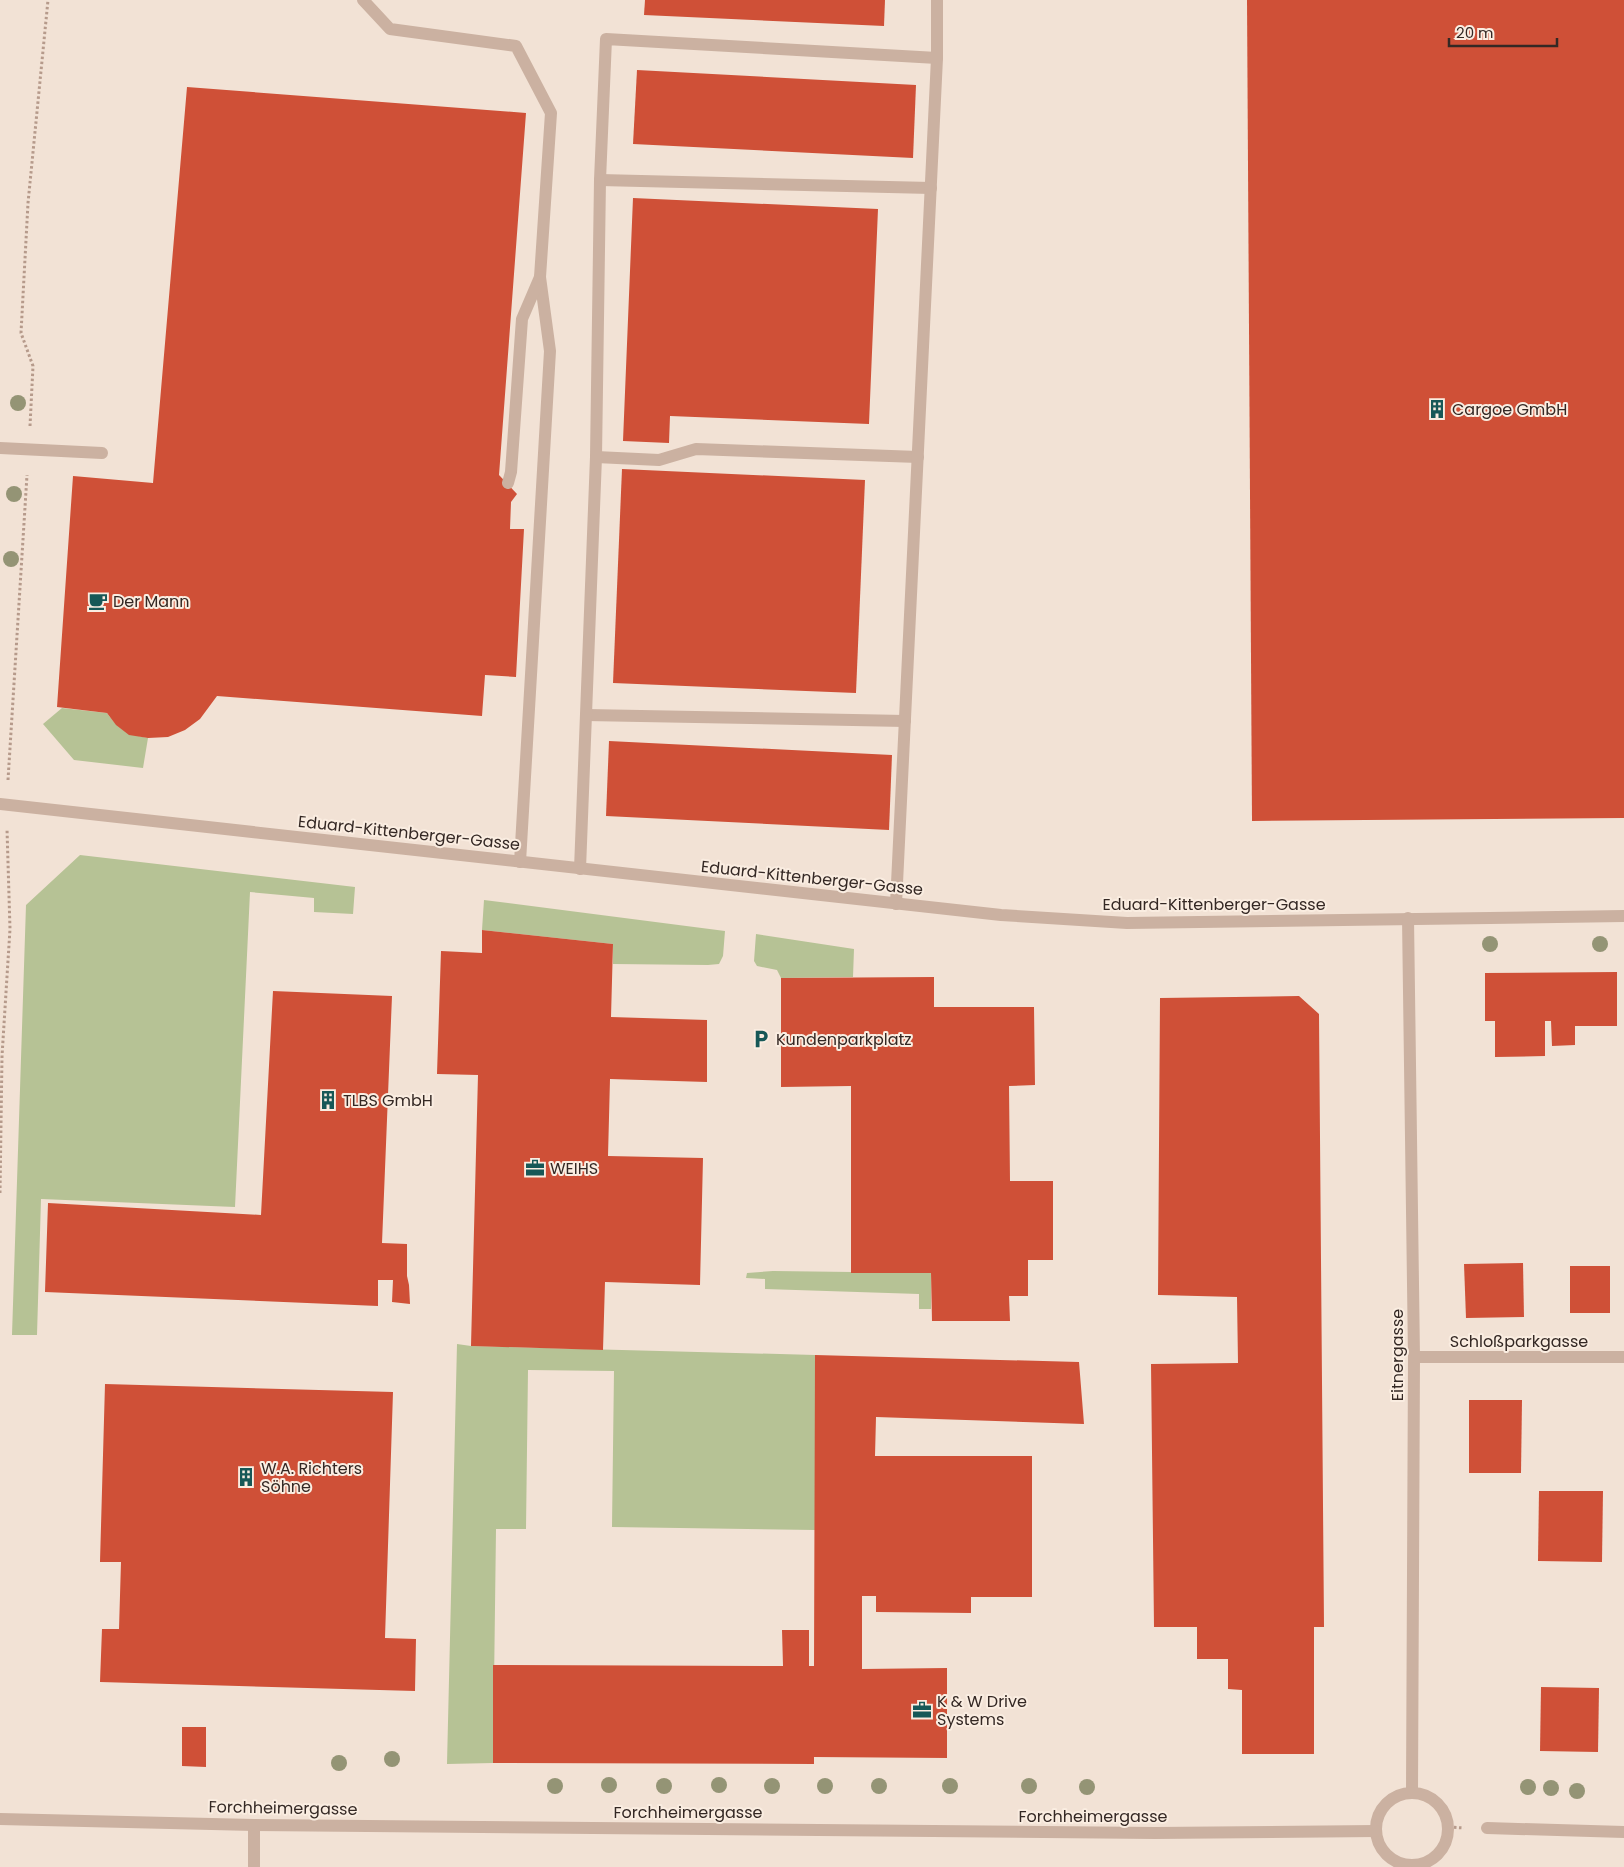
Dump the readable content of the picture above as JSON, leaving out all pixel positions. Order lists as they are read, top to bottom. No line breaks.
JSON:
{"streets":{"street":["Eduard-Kittenberger-Gasse","Schloßparkgasse","Eitnergasse","Forchheimergasse"]},"crossings":[["Eduard-Kittenberger-Gasse","Eitnergasse"],["Schloßparkgasse","Eitnergasse"],["Eitnergasse","Forchheimergasse"]],"places":{"building":["Cargoe GmbH","TLBS GmbH","W.A. Richters Söhne"],"cafe":["Der Mann"],"parking":["Kundenparkplatz"],"office":["WEIHS","K & W Drive Systems"]},"scale_bar":"20 m"}
